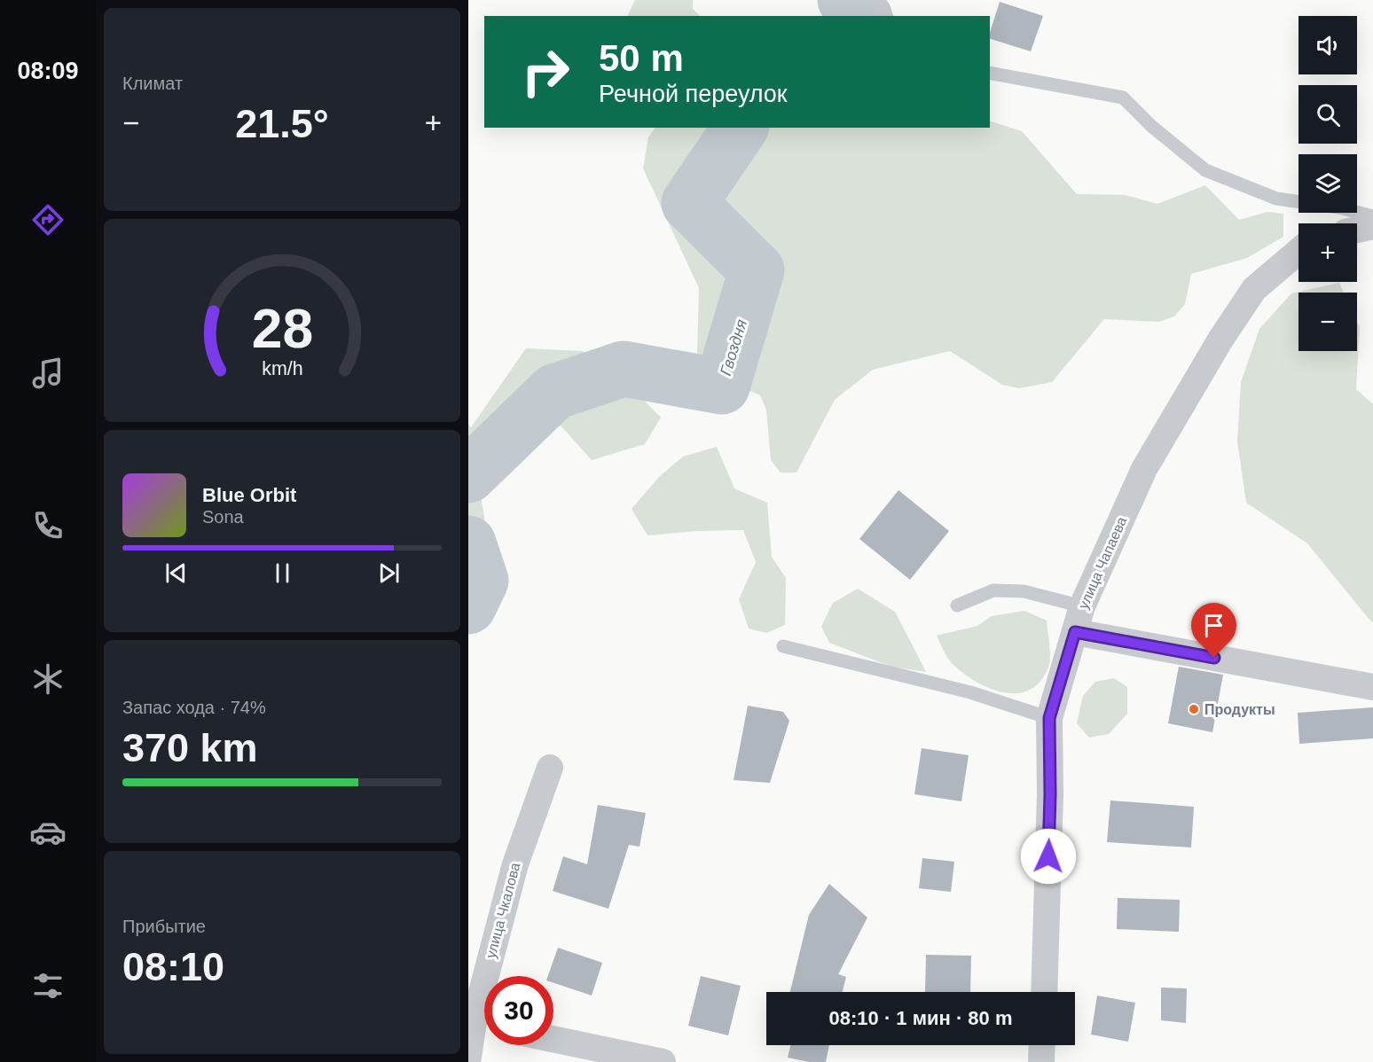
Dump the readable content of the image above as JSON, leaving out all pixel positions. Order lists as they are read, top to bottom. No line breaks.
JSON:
{"streets":{"street":["улица Чапаева","улица Чкалова"]},"water":["Гвоздня"],"places":["Продукты"],"page":{"tabs":"08:09","tile":["Климат",["Запас хода · 74%","370 km"],["Прибытие","08:10"]],"map_buttons":["+","−"],"turn":["50 m","Речной переулок"],"heat":["−","21.5°","+"],"song":["Blue Orbit","Sona"],"limit":"30","trip":"08:10 · 1 мин · 80 m","gauge":["28","km/h"]}}
